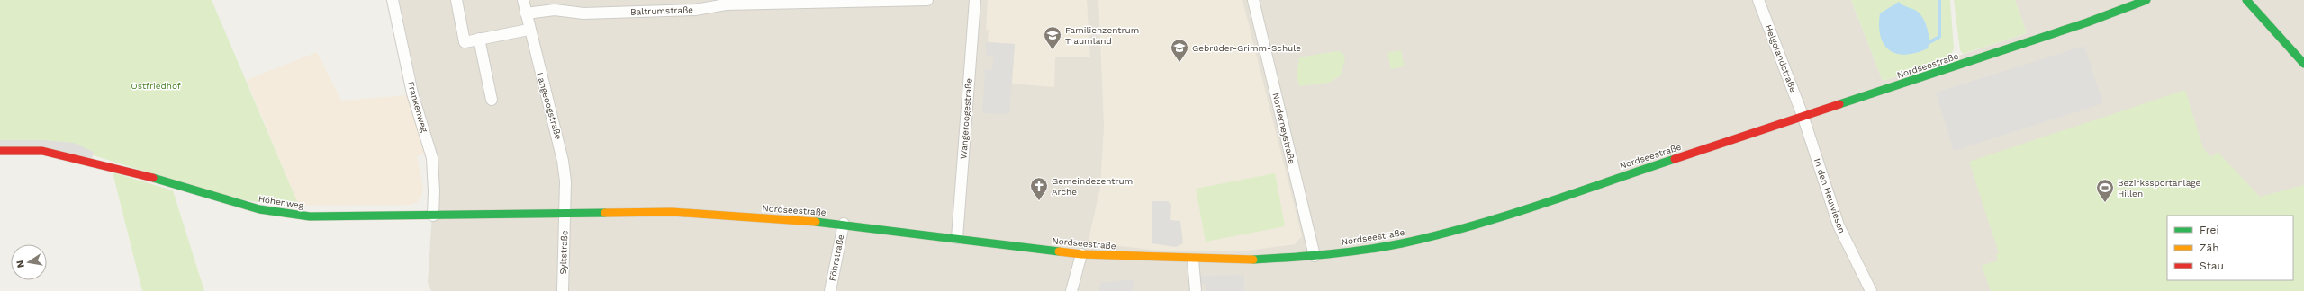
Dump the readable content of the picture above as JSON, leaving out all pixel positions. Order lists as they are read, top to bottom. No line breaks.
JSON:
{"streets":{"street":["Baltrumstraße","Helgolandstraße","Nordseestraße","Langeoogstraße","Frankenweg","Wangeroogestraße","Norderneystraße","In den Heuwiesen","Höhenweg","Syltstraße","Föhrstraße"]},"crossings":[["Baltrumstraße","Langeoogstraße"],["Helgolandstraße","Nordseestraße"],["Helgolandstraße","In den Heuwiesen"],["Nordseestraße","Langeoogstraße"],["Nordseestraße","Wangeroogestraße"],["Nordseestraße","Norderneystraße"],["Nordseestraße","In den Heuwiesen"],["Nordseestraße","Höhenweg"],["Nordseestraße","Syltstraße"],["Nordseestraße","Föhrstraße"],["Langeoogstraße","Höhenweg"],["Langeoogstraße","Syltstraße"],["Frankenweg","Höhenweg"],["Höhenweg","Syltstraße"]],"parks":["Ostfriedhof"],"places":{"school or university":["Familienzentrum Traumland","Gebrüder-Grimm-Schule"],"church":["Gemeindezentrum Arche"],"sports":["Bezirkssportanlage Hillen"]},"legend":["Frei","Zäh","Stau"],"north":"left"}
